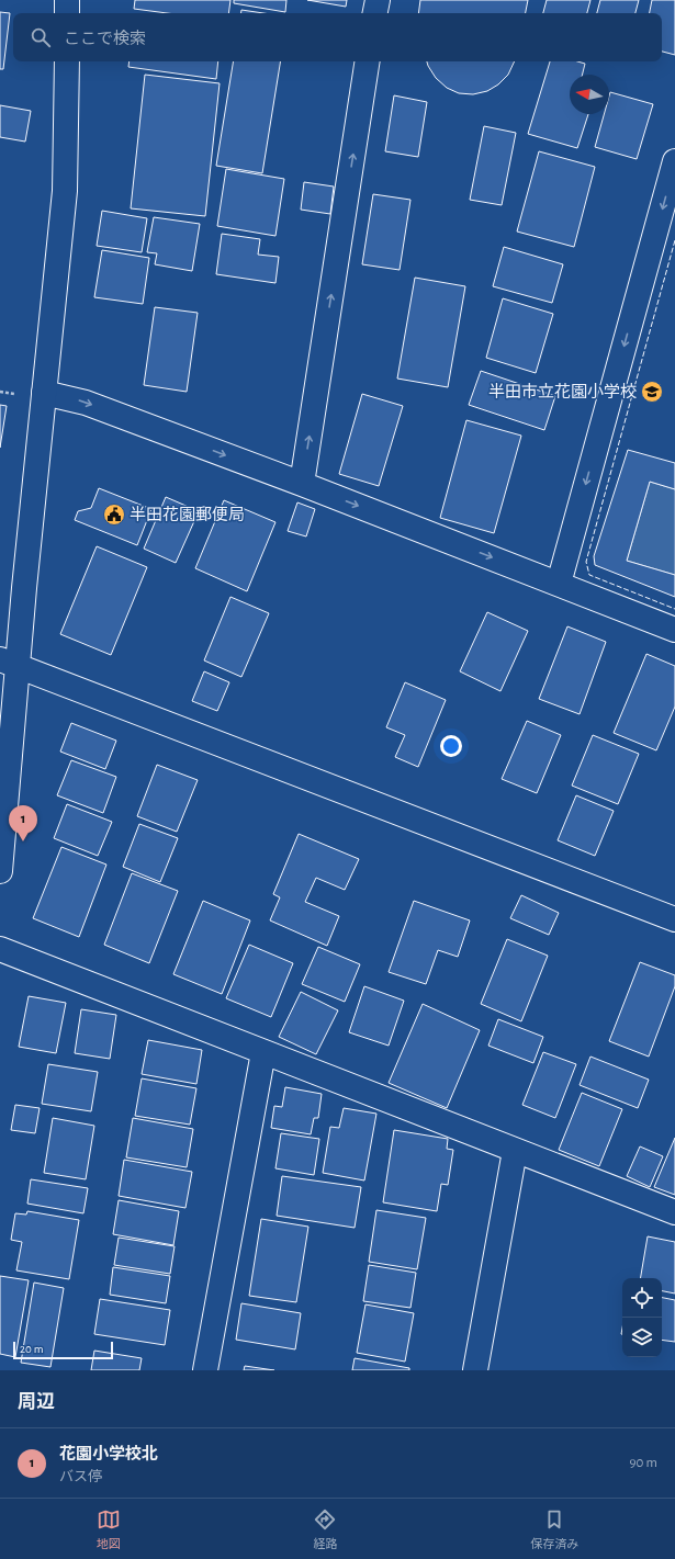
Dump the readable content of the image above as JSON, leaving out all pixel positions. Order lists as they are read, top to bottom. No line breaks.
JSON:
{"places":{"school or university":["半田市立花園小学校"],"public building":["半田花園郵便局"]},"scale_bar":"20 m","north":"left","page":{"search":"ここで検索","pins":"1","scale":"20 m","heading":"周辺","list":[{"mark":"1","name":"花園小学校北","note":"バス停","value":"90 m"}],"nav":["地図","経路","保存済み"]}}
